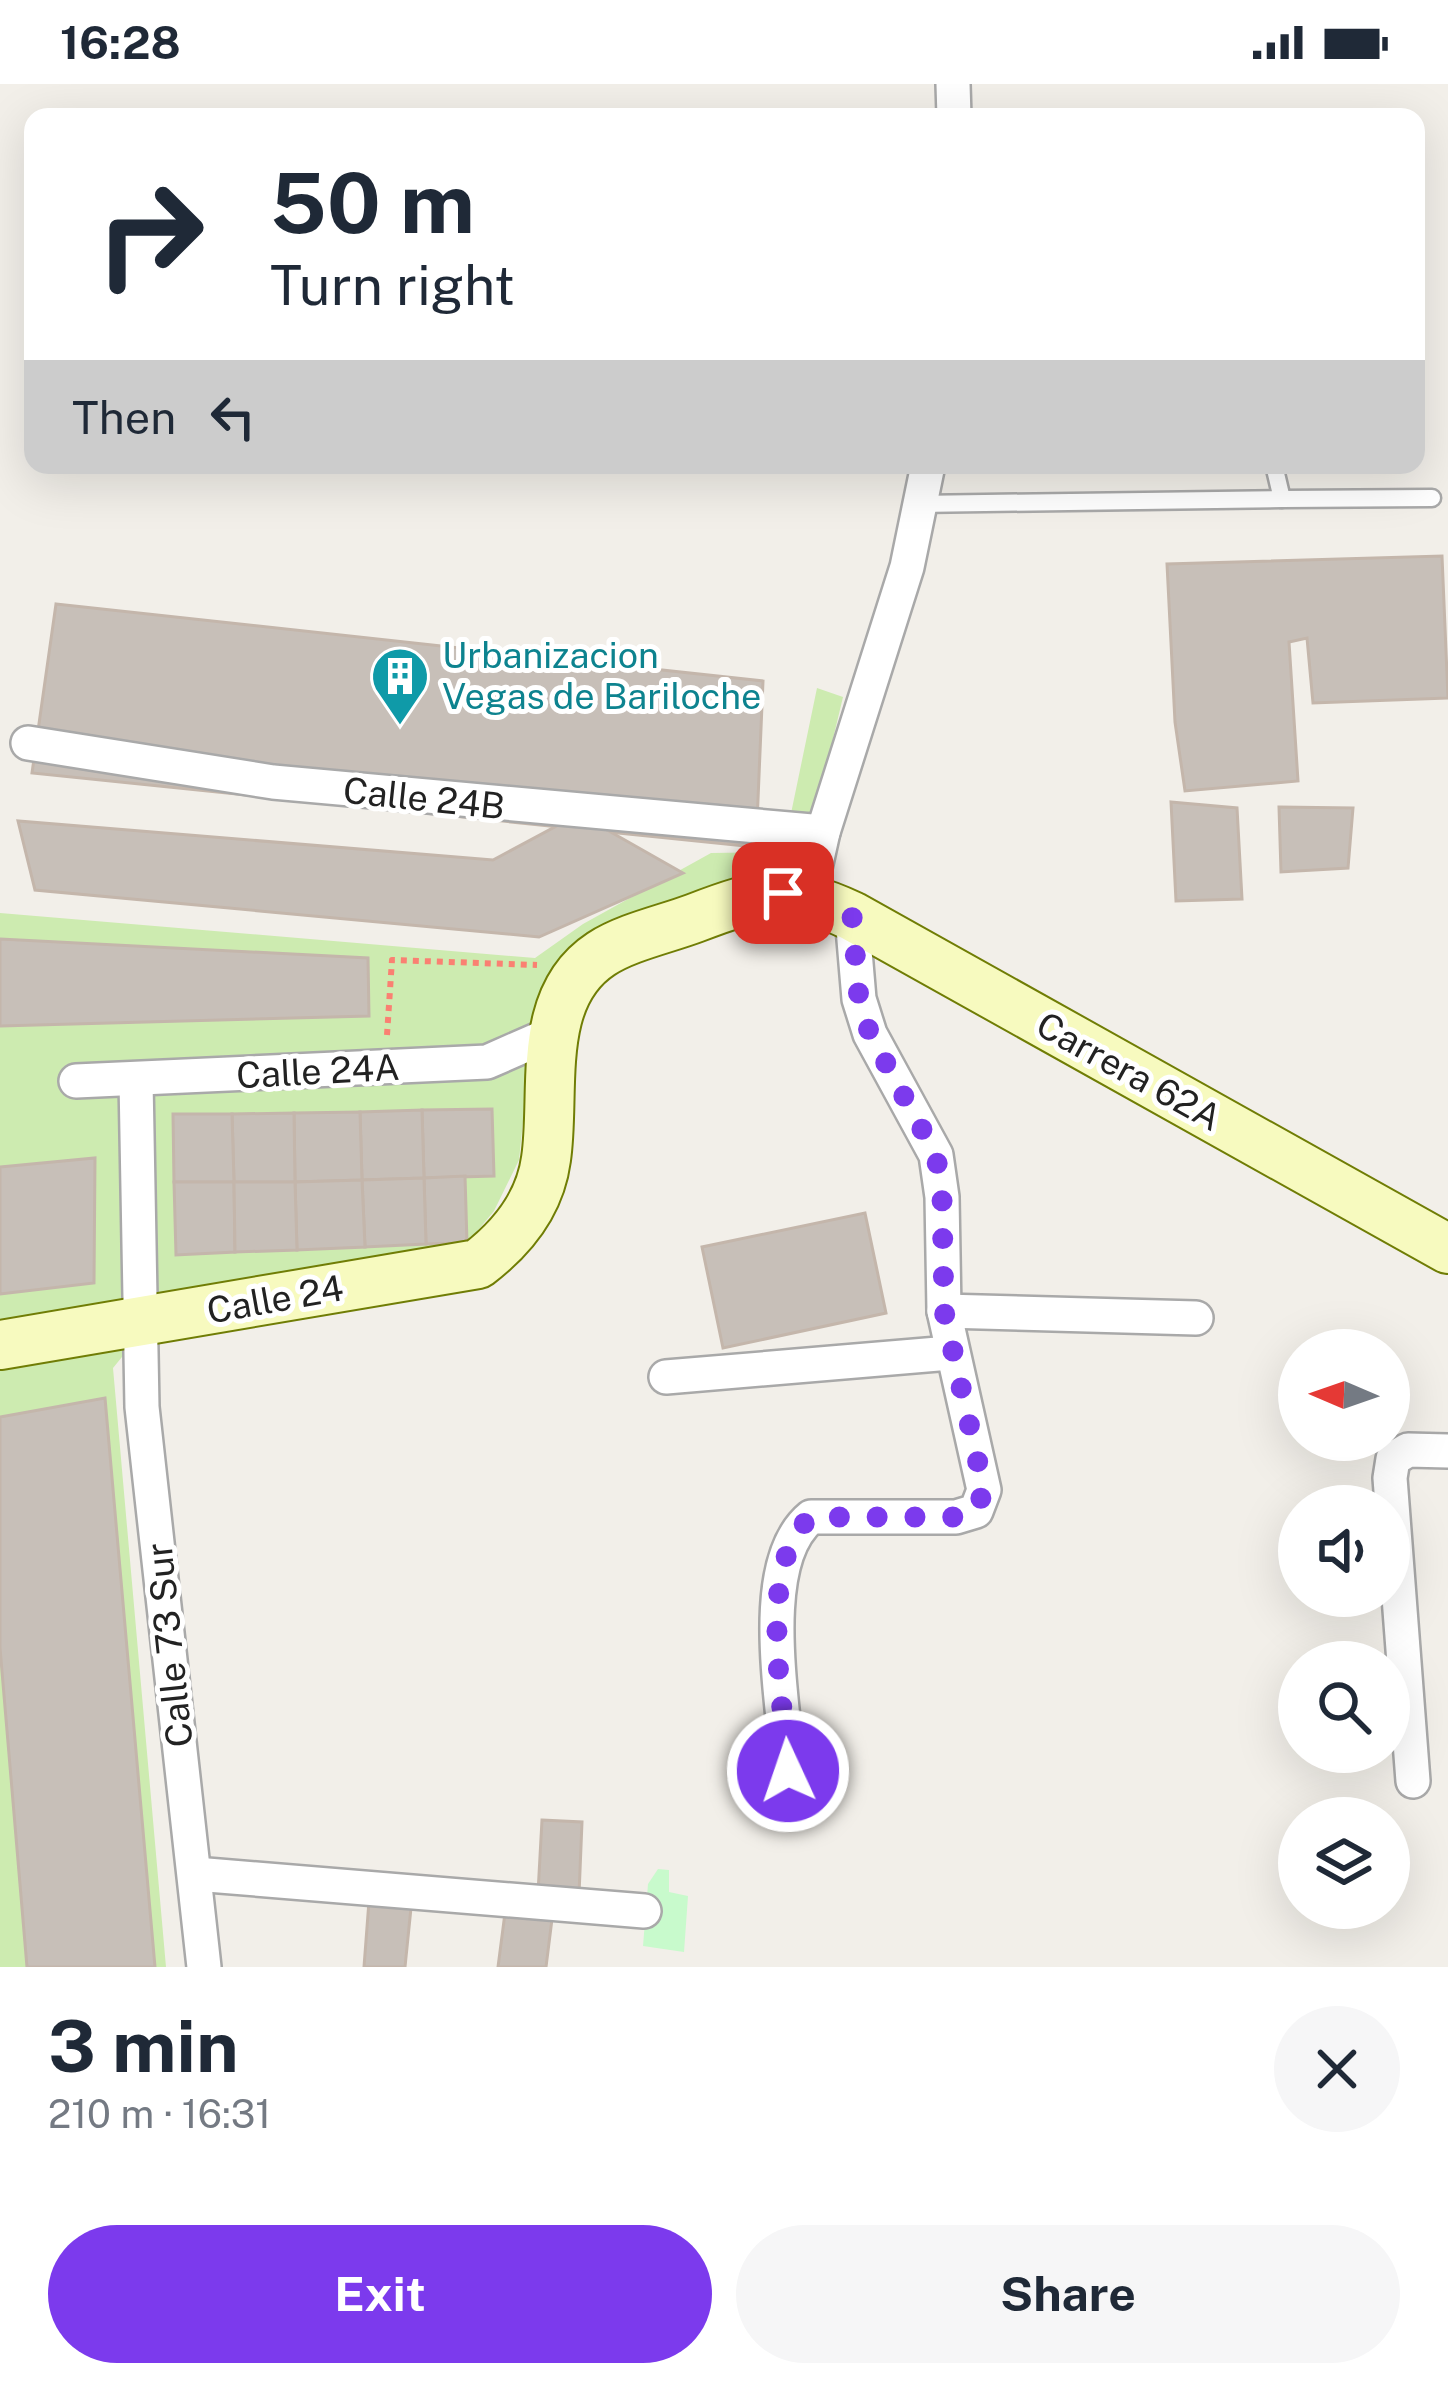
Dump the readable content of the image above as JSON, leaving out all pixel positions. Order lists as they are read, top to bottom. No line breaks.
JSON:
{"streets":{"street":["Calle 24B","Calle 24A","Carrera 62A","Calle 24","Calle 73 Sur"]},"crossings":[["Calle 24A","Calle 24"],["Calle 24A","Calle 73 Sur"],["Calle 24","Calle 73 Sur"]],"places":{"building":["Urbanizacion Vegas de Bariloche"]},"north":"left","page":{"status":"16:28","turn":["50 m","Turn right"],"then":"Then","heading":["3 min","210 m · 16:31"],"buttons":["Exit","Share"]}}
